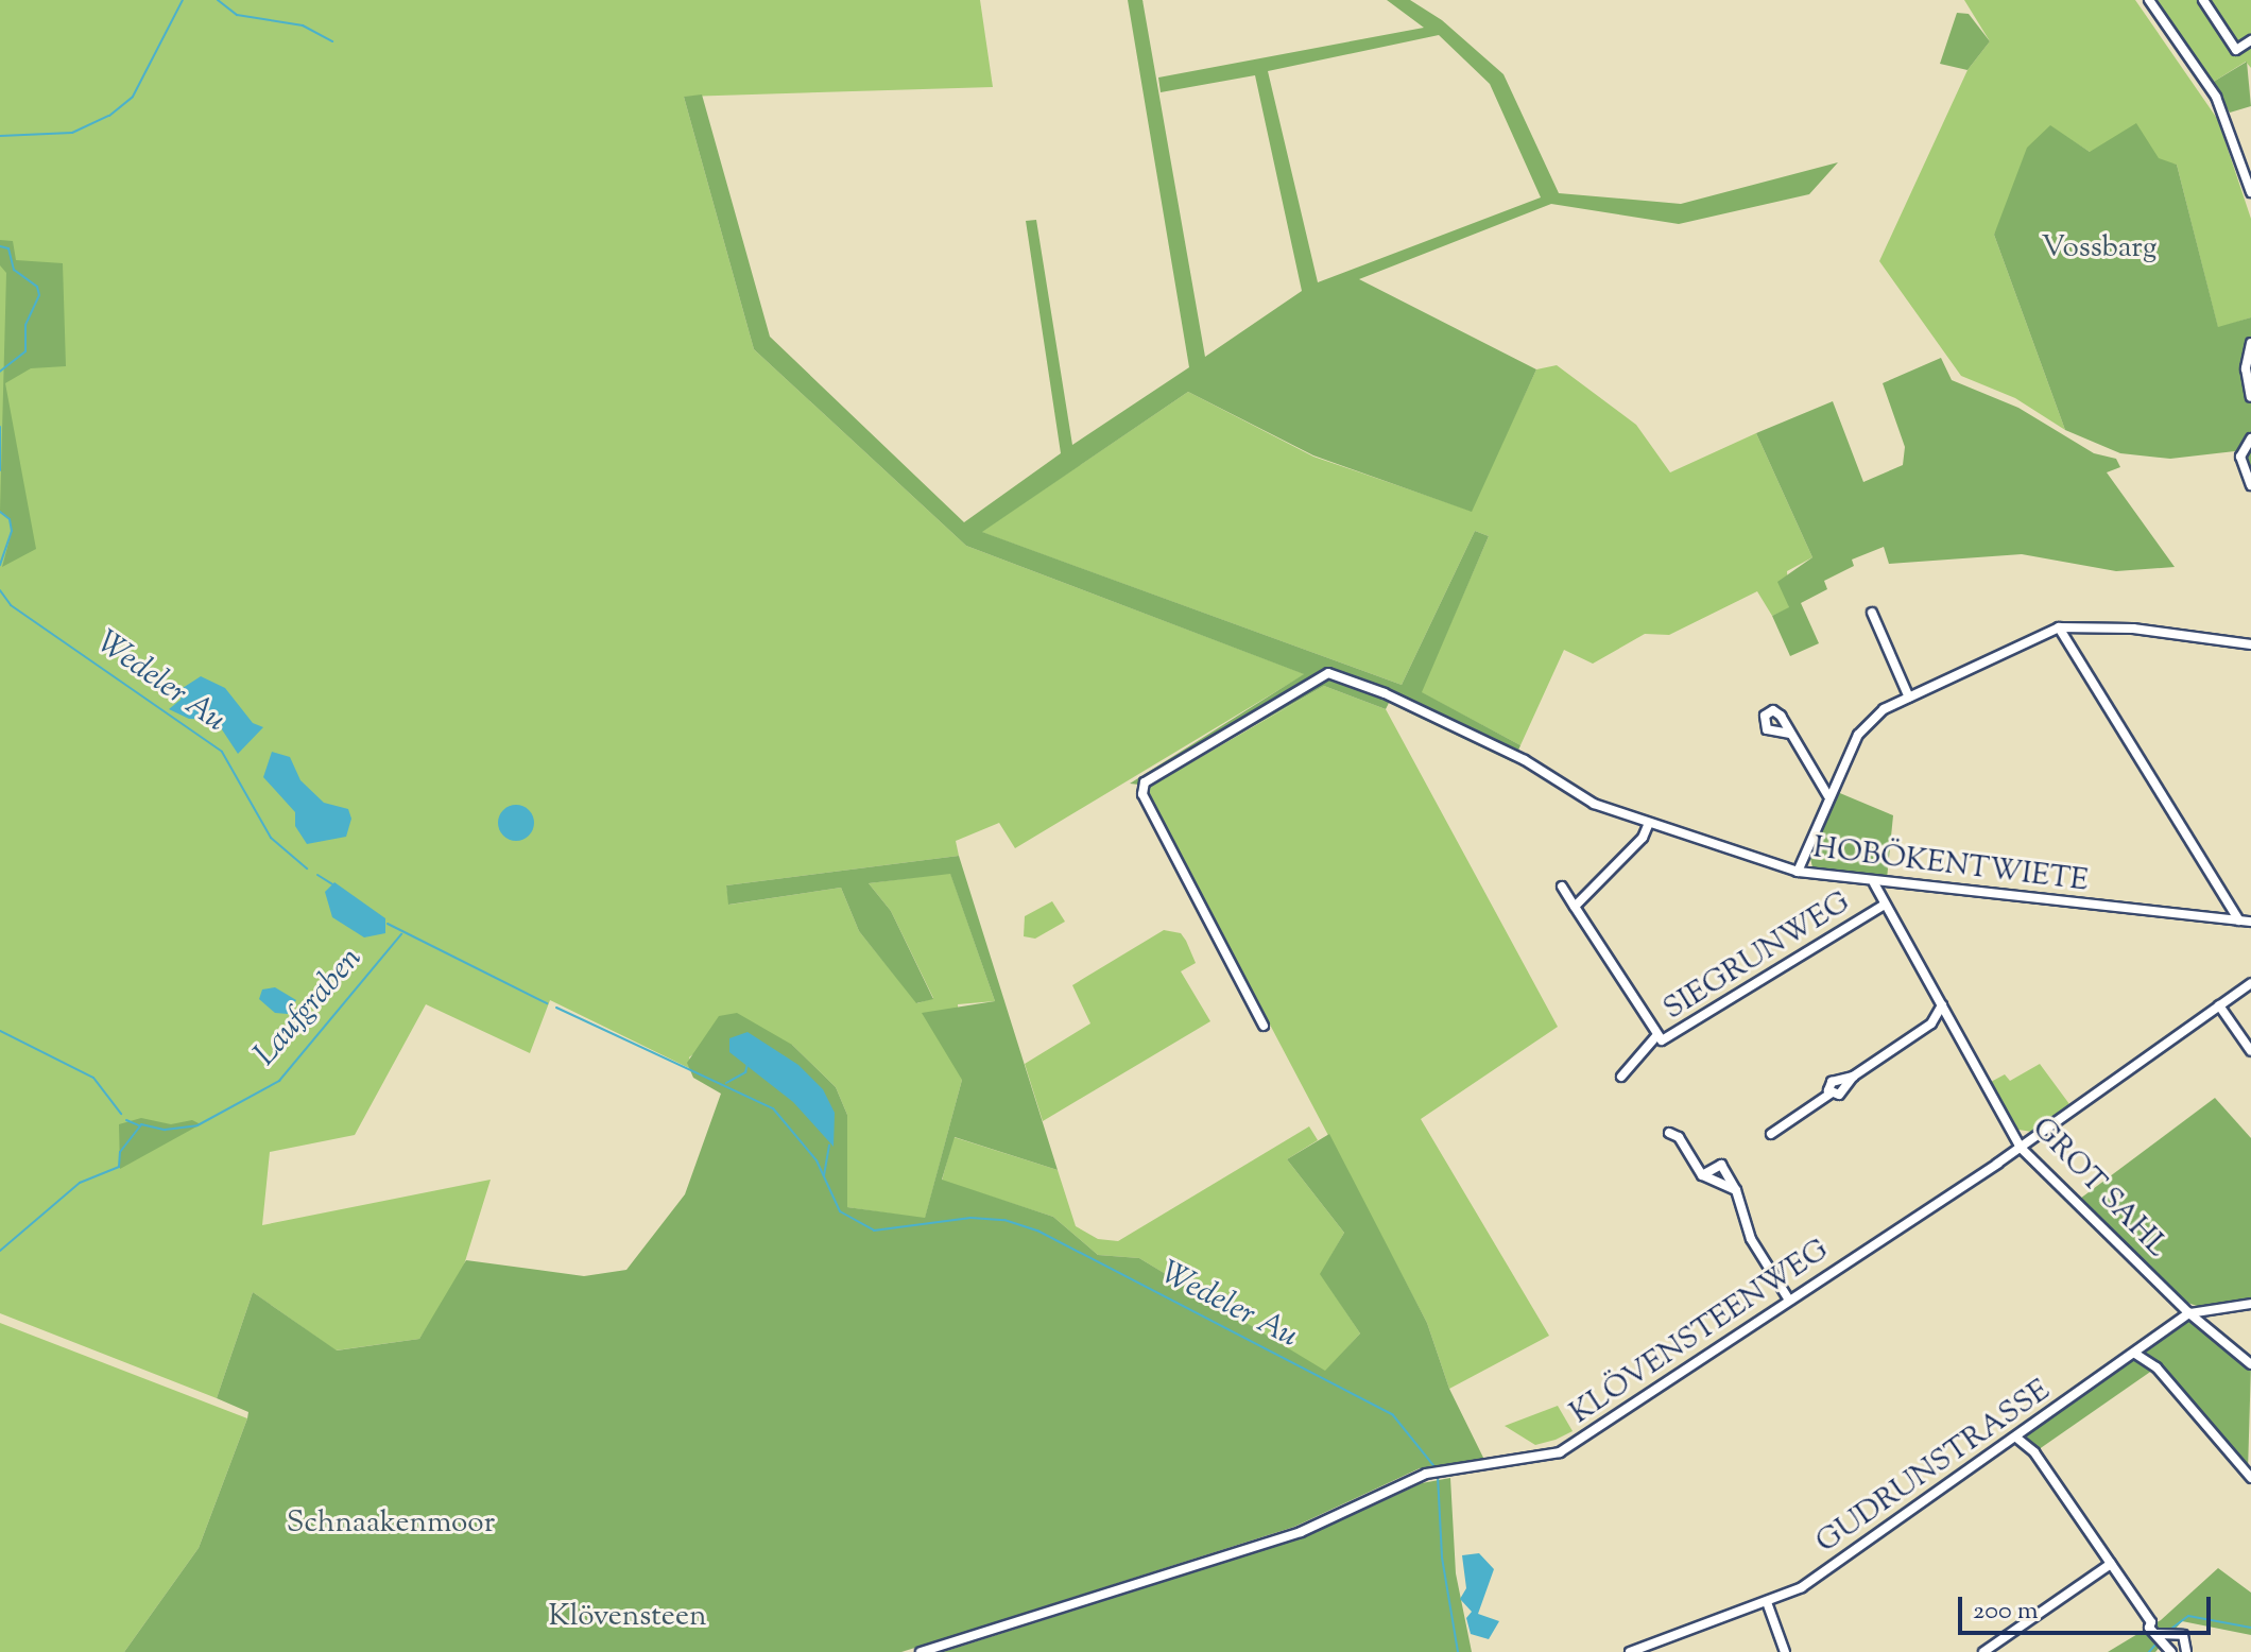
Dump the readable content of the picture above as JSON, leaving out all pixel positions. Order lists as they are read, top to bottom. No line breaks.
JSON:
{"streets":{"street":["HOBÖKENTWIETE","SIEGRUNWEG","GROT SAHL","KLÖVENSTEENWEG","GUDRUNSTRASSE"]},"crossings":[["HOBÖKENTWIETE","GROT SAHL"],["SIEGRUNWEG","GROT SAHL"],["GROT SAHL","KLÖVENSTEENWEG"],["GROT SAHL","GUDRUNSTRASSE"]],"water":["Wedeler Au","Laufgraben"],"parks":["Vossbarg","Schnaakenmoor","Klövensteen"],"scale_bar":"200 m"}
